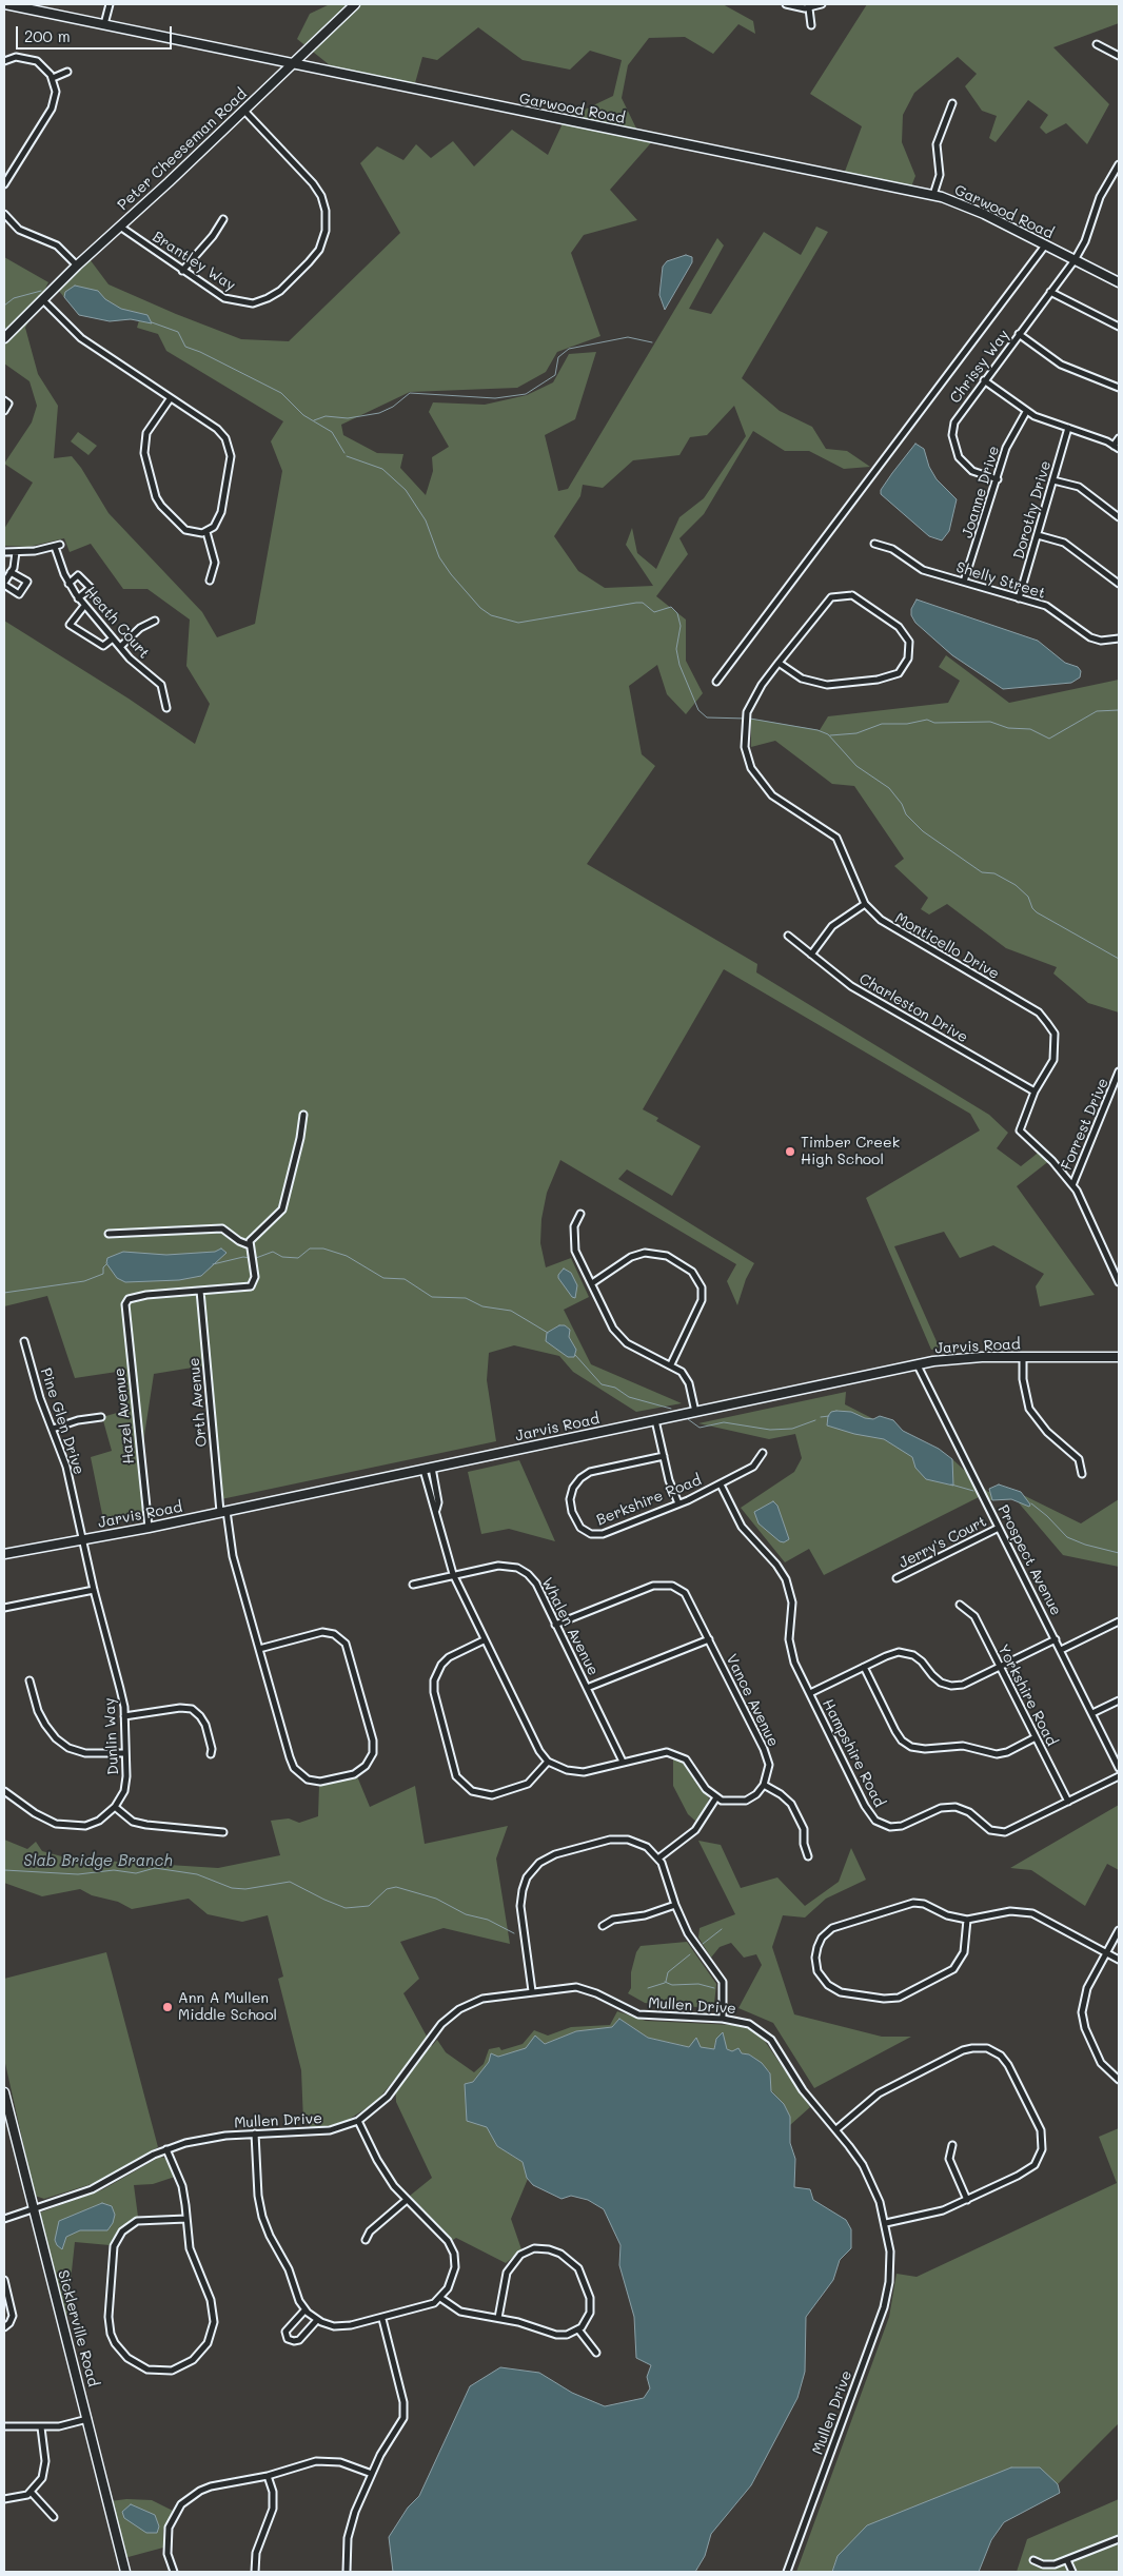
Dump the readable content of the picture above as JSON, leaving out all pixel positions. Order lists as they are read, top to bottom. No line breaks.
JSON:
{"streets":{"street":["Garwood Road","Peter Cheeseman Road","Brantley Way","Chrissy Way","Joanne Drive","Dorothy Drive","Shelly Street","Heath Court","Monticello Drive","Charleston Drive","Forrest Drive","Jarvis Road","Orth Avenue","Hazel Avenue","Pine Glen Drive","Berkshire Road","Jerry's Court","Prospect Avenue","Whalen Avenue","Yorkshire Road","Vance Avenue","Dunlin Way","Hampshire Road","Mullen Drive","Sicklerville Road"]},"crossings":[["Garwood Road","Peter Cheeseman Road"],["Garwood Road","Chrissy Way"],["Peter Cheeseman Road","Brantley Way"],["Chrissy Way","Joanne Drive"],["Joanne Drive","Shelly Street"],["Dorothy Drive","Shelly Street"],["Monticello Drive","Charleston Drive"],["Monticello Drive","Forrest Drive"],["Jarvis Road","Orth Avenue"],["Jarvis Road","Hazel Avenue"],["Jarvis Road","Pine Glen Drive"],["Jarvis Road","Prospect Avenue"],["Jarvis Road","Dunlin Way"],["Orth Avenue","Hazel Avenue"],["Pine Glen Drive","Dunlin Way"],["Berkshire Road","Hampshire Road"],["Jerry's Court","Prospect Avenue"],["Whalen Avenue","Vance Avenue"],["Yorkshire Road","Hampshire Road"],["Mullen Drive","Sicklerville Road"]],"water":["Slab Bridge Branch"],"places":["Timber Creek High School","Ann A Mullen Middle School"],"scale_bar":"200 m"}
